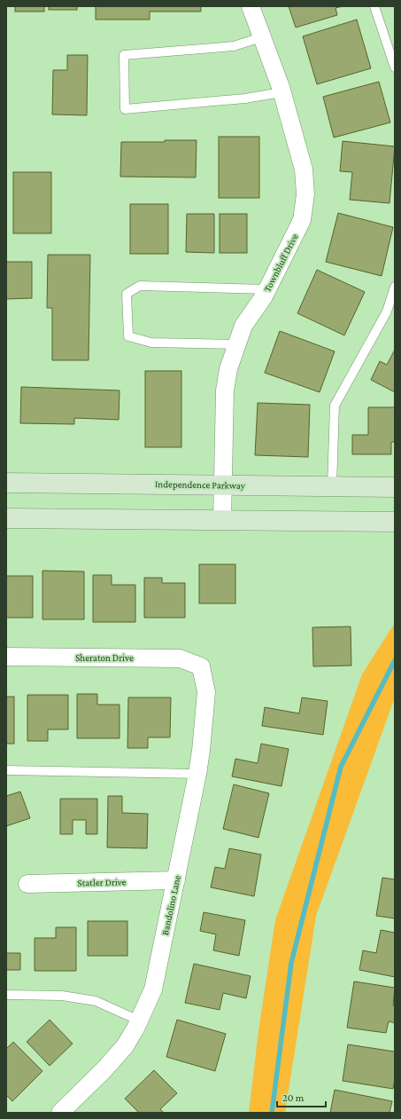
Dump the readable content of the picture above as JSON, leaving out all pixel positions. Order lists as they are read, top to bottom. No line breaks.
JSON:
{"streets":{"main road":["Independence Parkway"],"street":["Townbluff Drive","Sheraton Drive","Statler Drive","Bandolino Lane"]},"crossings":[["Townbluff Drive","Independence Parkway"],["Sheraton Drive","Bandolino Lane"],["Statler Drive","Bandolino Lane"]],"scale_bar":"20 m"}
